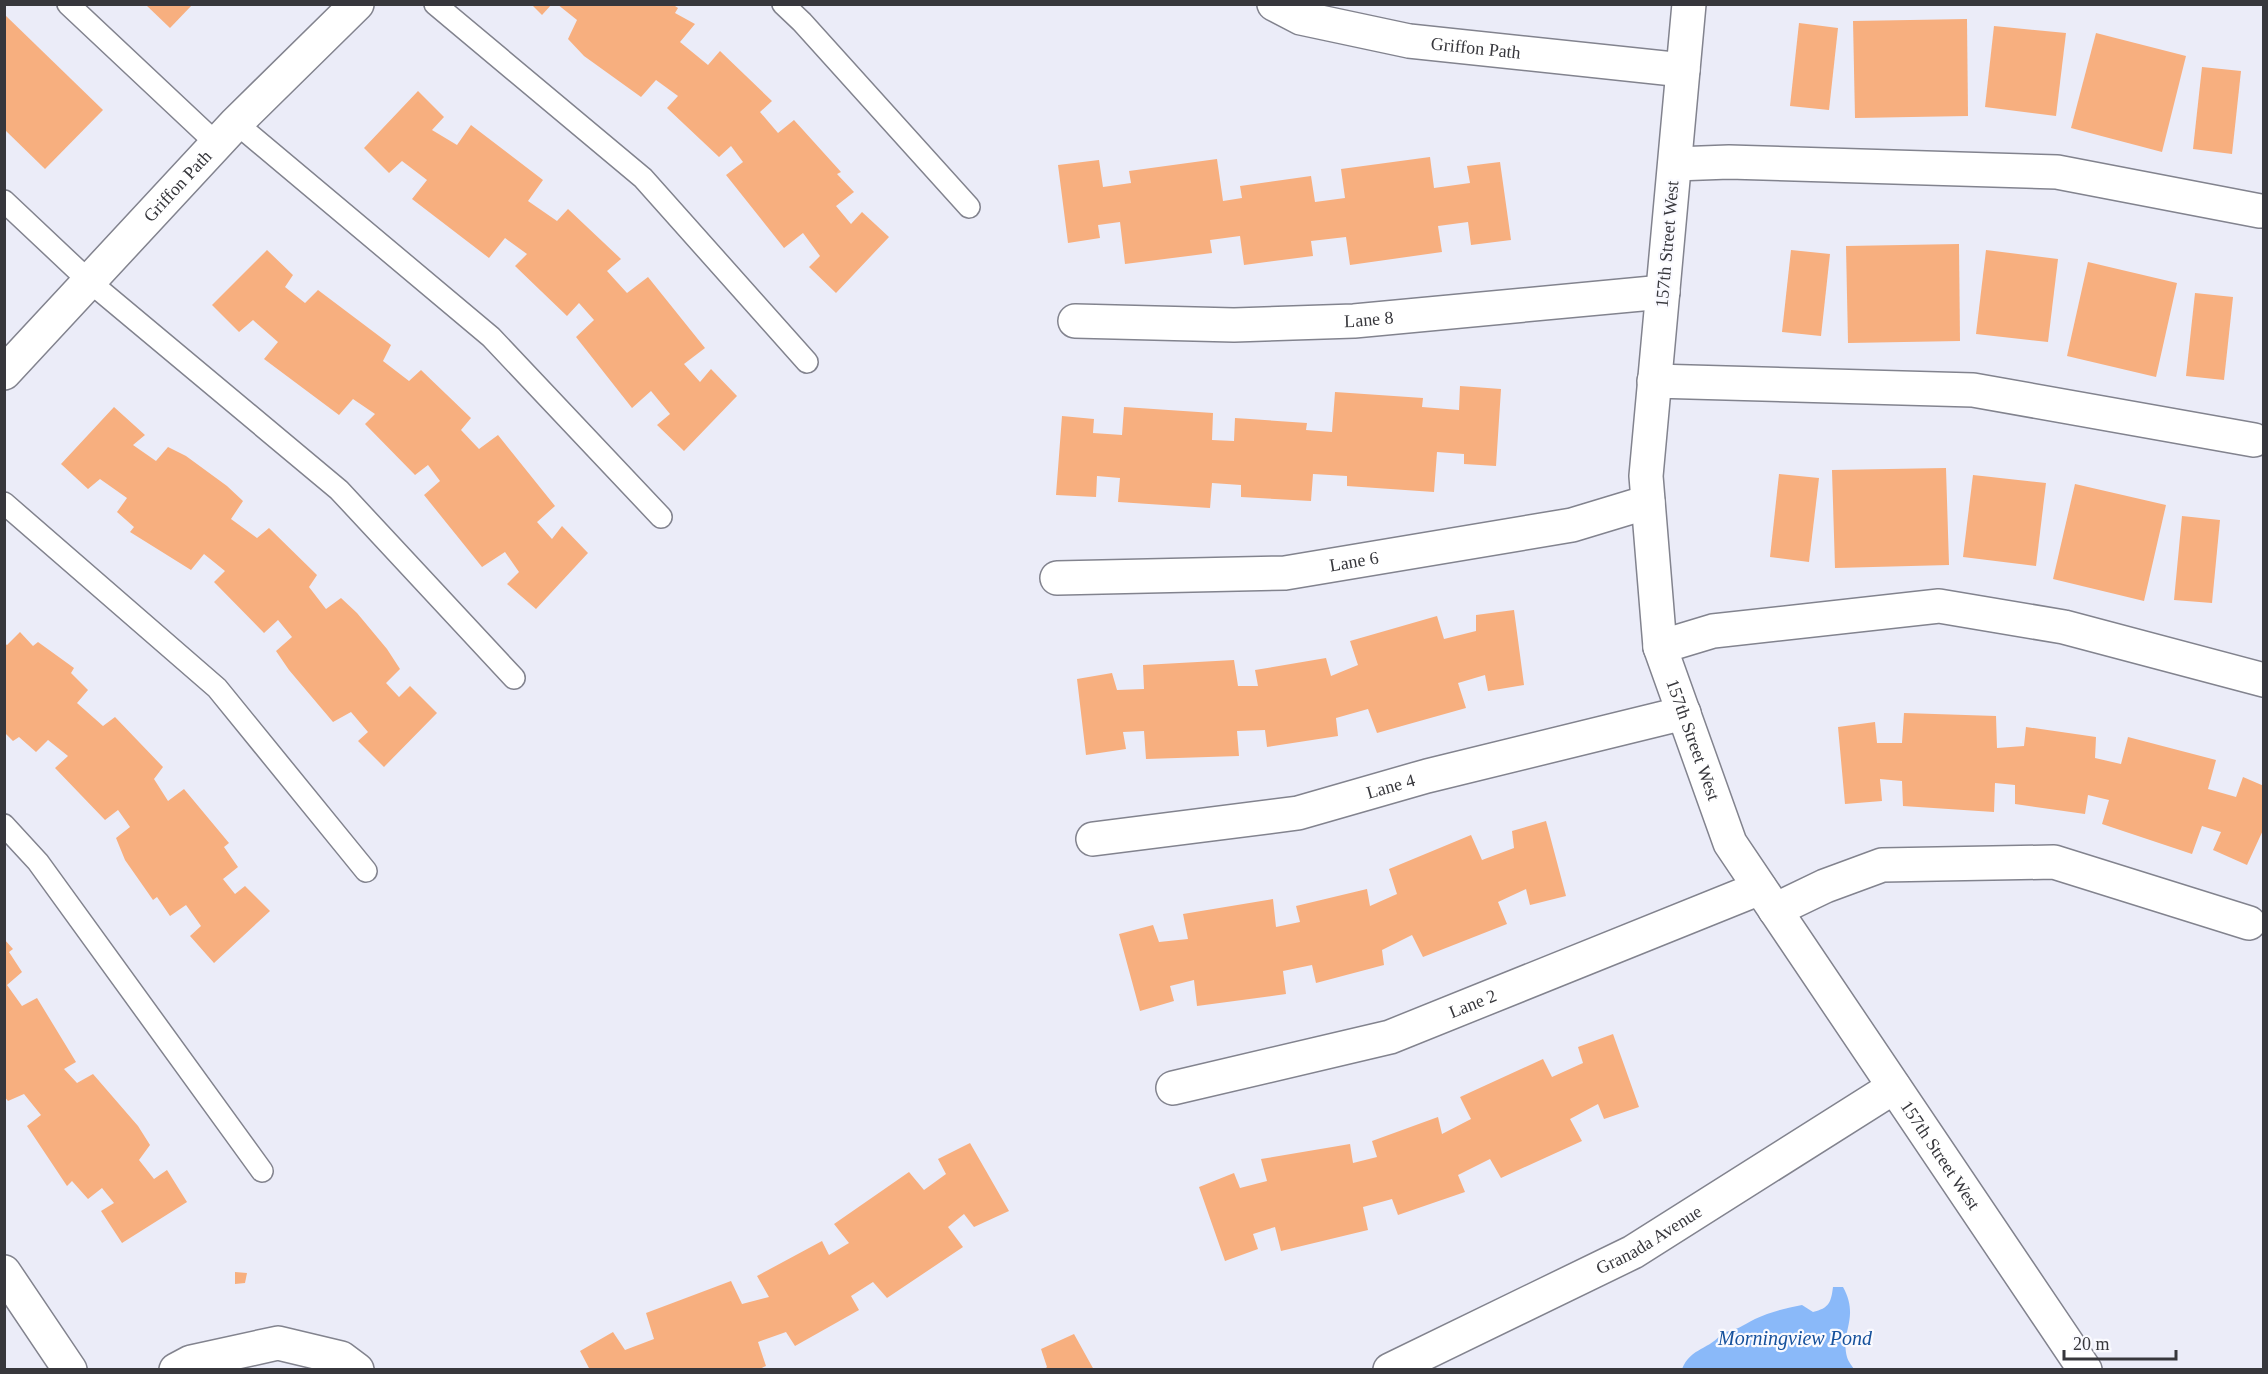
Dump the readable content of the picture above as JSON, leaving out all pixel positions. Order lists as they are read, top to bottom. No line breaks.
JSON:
{"streets":{"street":["Griffon Path","157th Street West","Lane 8","Lane 6","Lane 4","Lane 2","Granada Avenue"]},"crossings":[["Griffon Path","157th Street West"],["157th Street West","Lane 8"],["157th Street West","Lane 6"],["157th Street West","Lane 4"],["157th Street West","Lane 2"],["157th Street West","Granada Avenue"]],"water":["Morningview Pond"],"scale_bar":"20 m"}
